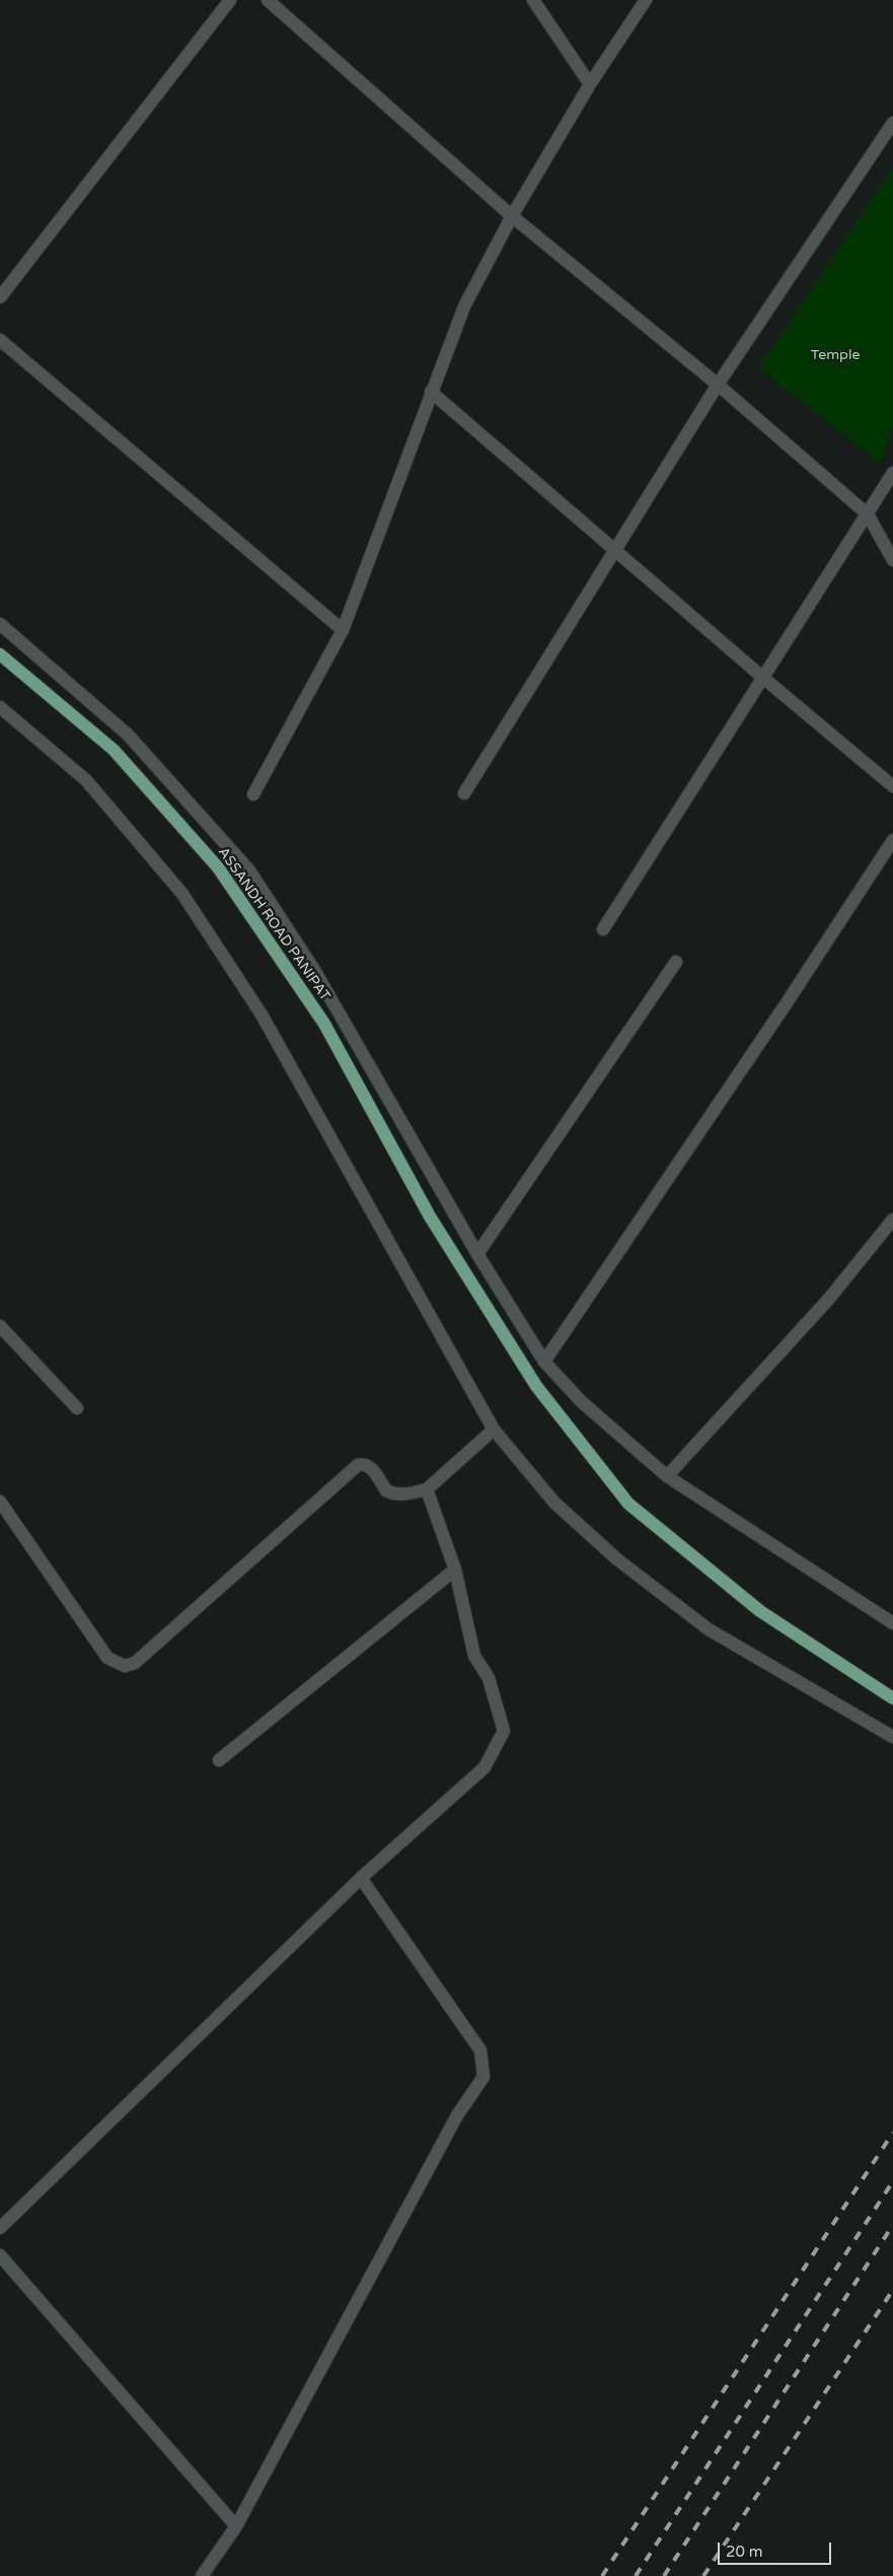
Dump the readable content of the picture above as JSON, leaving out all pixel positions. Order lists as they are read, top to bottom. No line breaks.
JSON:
{"streets":{"main road":["ASSANDH ROAD PANIPAT"]},"parks":["Temple"],"scale_bar":"20 m"}
